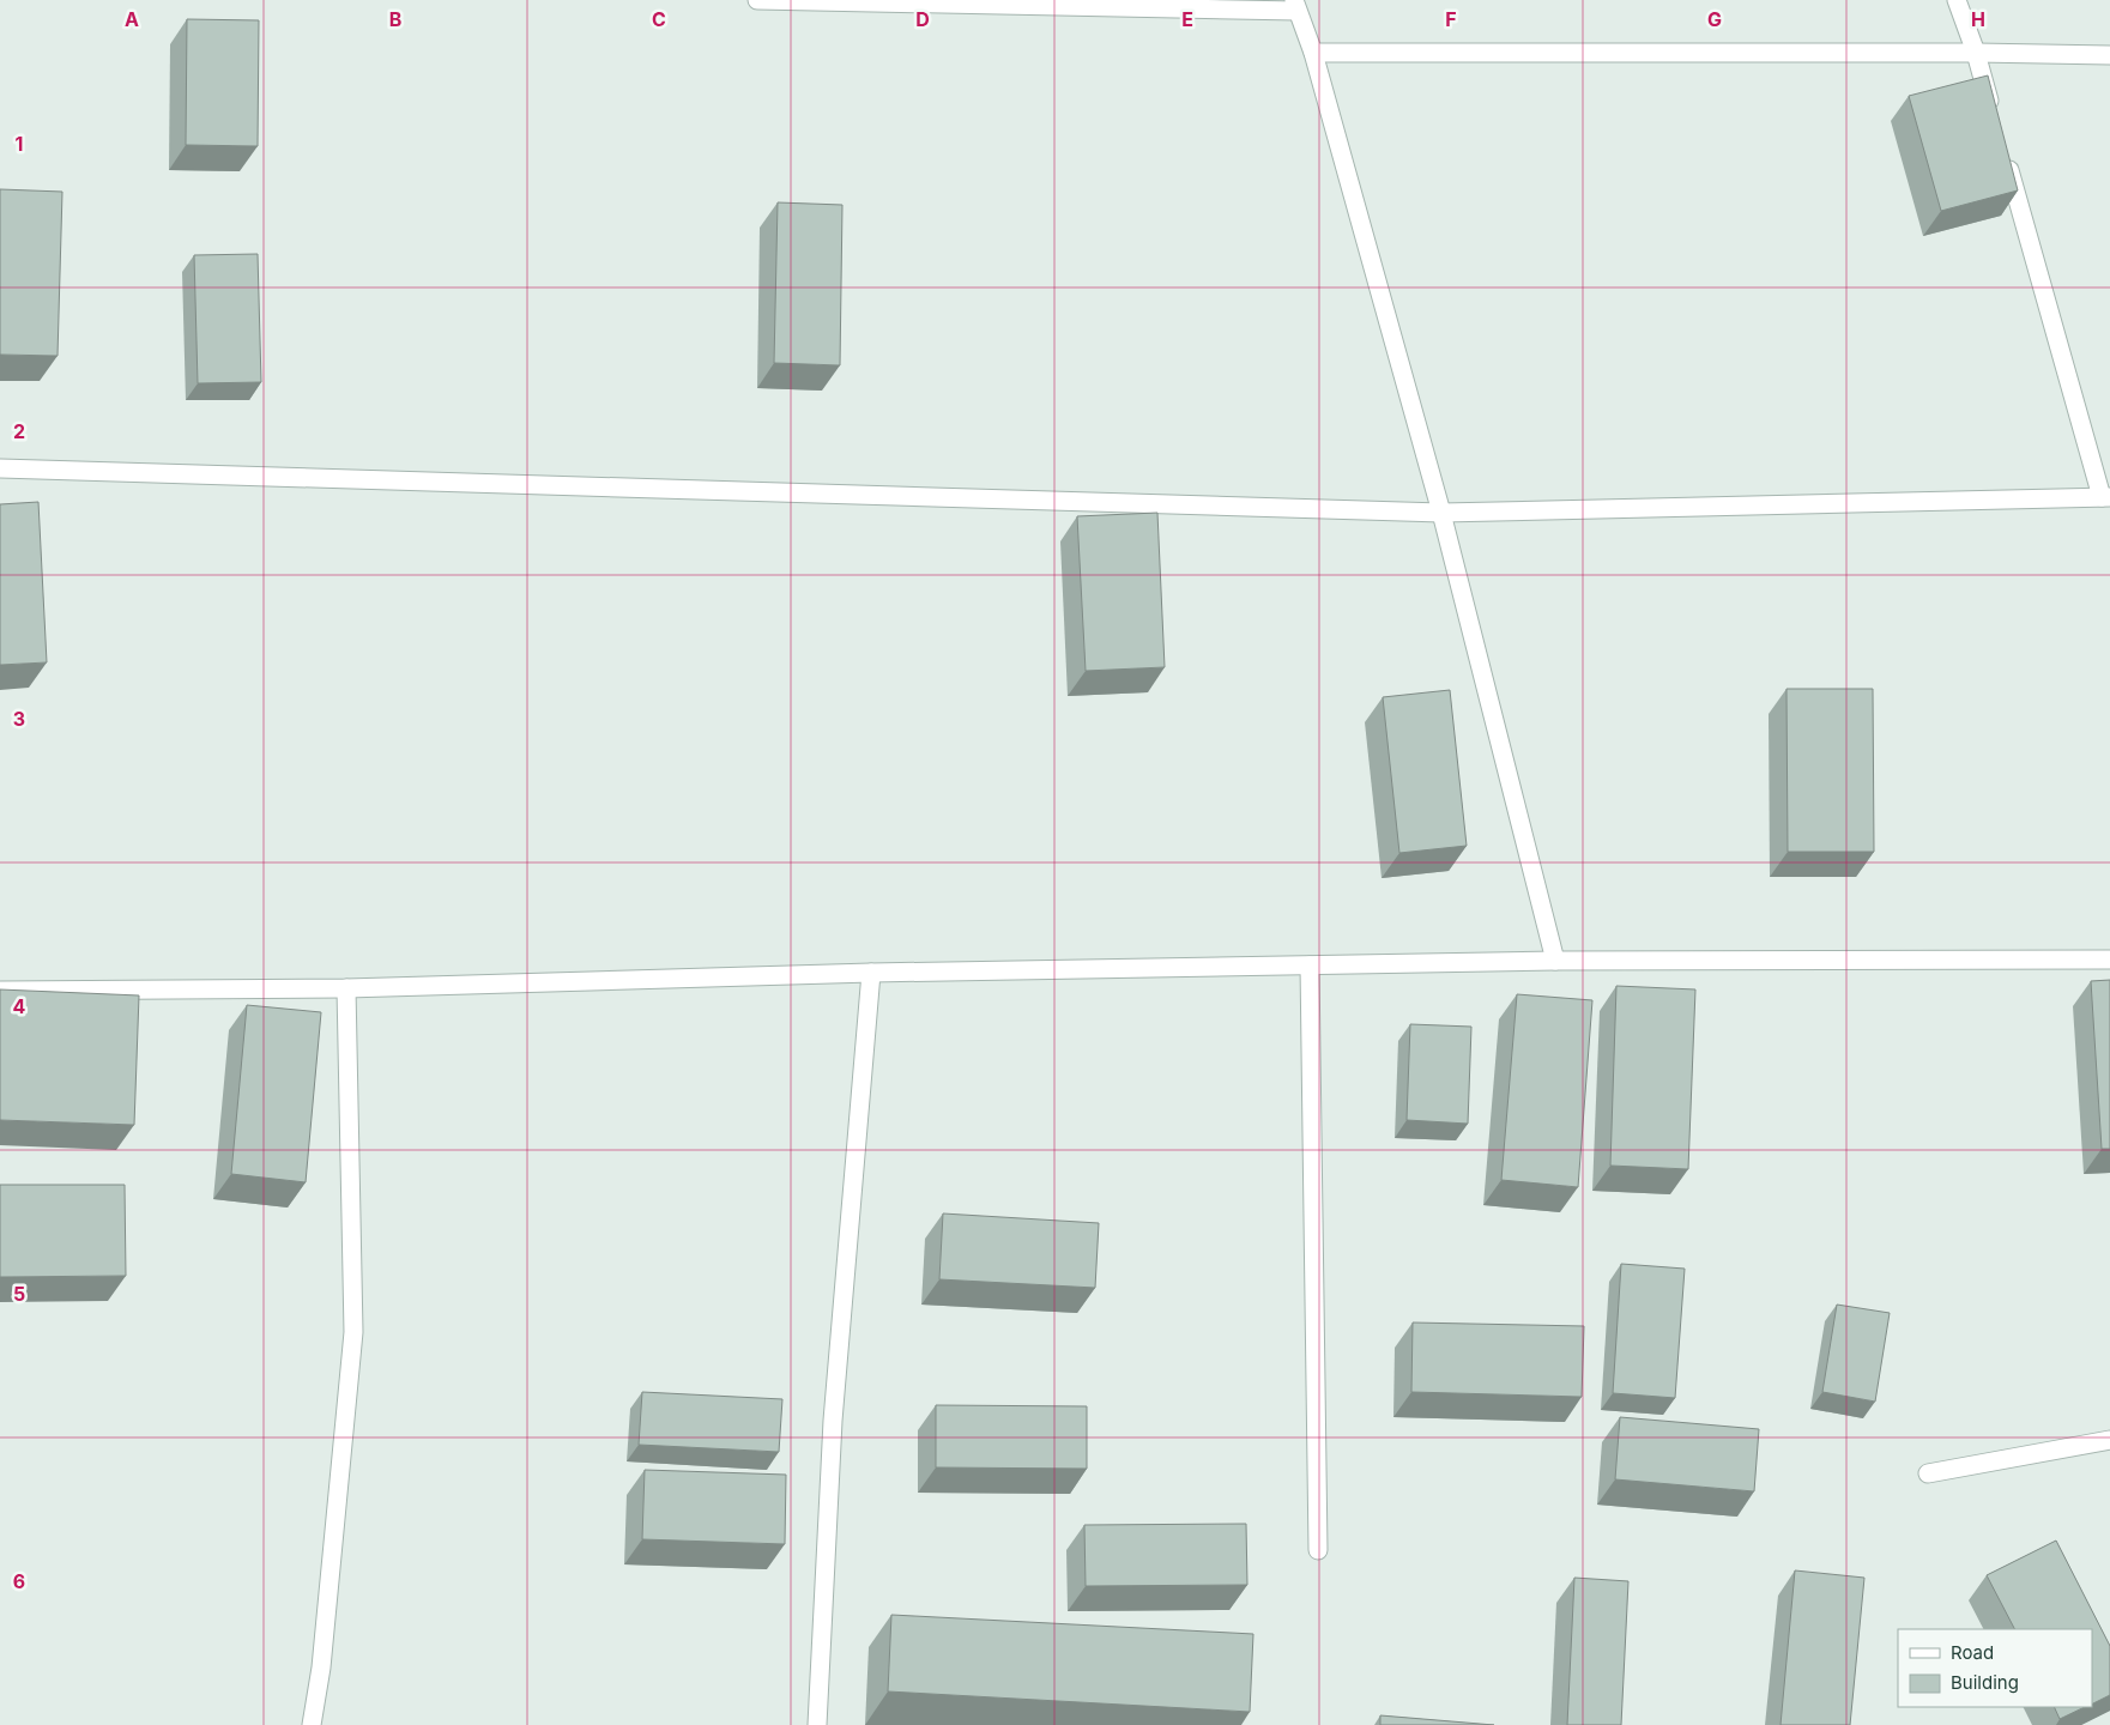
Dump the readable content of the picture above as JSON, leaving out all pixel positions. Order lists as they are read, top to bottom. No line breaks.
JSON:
{"legend":["Road","Building"],"grid":{"columns":["A","B","C","D","E","F","G","H"],"rows":["1","2","3","4","5","6"]}}
